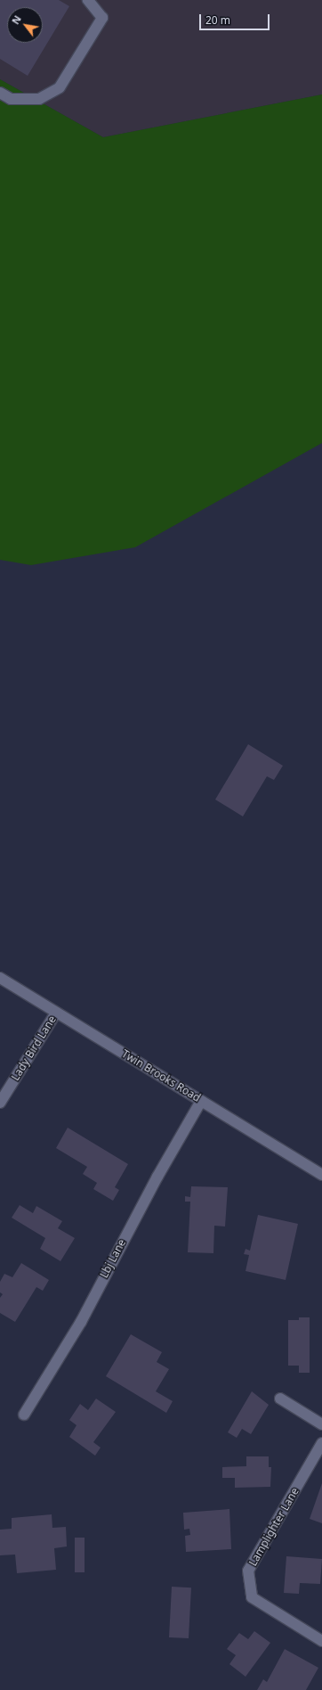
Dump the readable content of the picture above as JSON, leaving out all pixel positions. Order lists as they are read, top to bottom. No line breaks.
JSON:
{"streets":{"street":["Lady Bird Lane","Twin Brooks Road","Lbj Lane","Lamplighter Lane"]},"crossings":[["Lady Bird Lane","Twin Brooks Road"],["Twin Brooks Road","Lbj Lane"]],"scale_bar":"20 m","north":"top left"}
